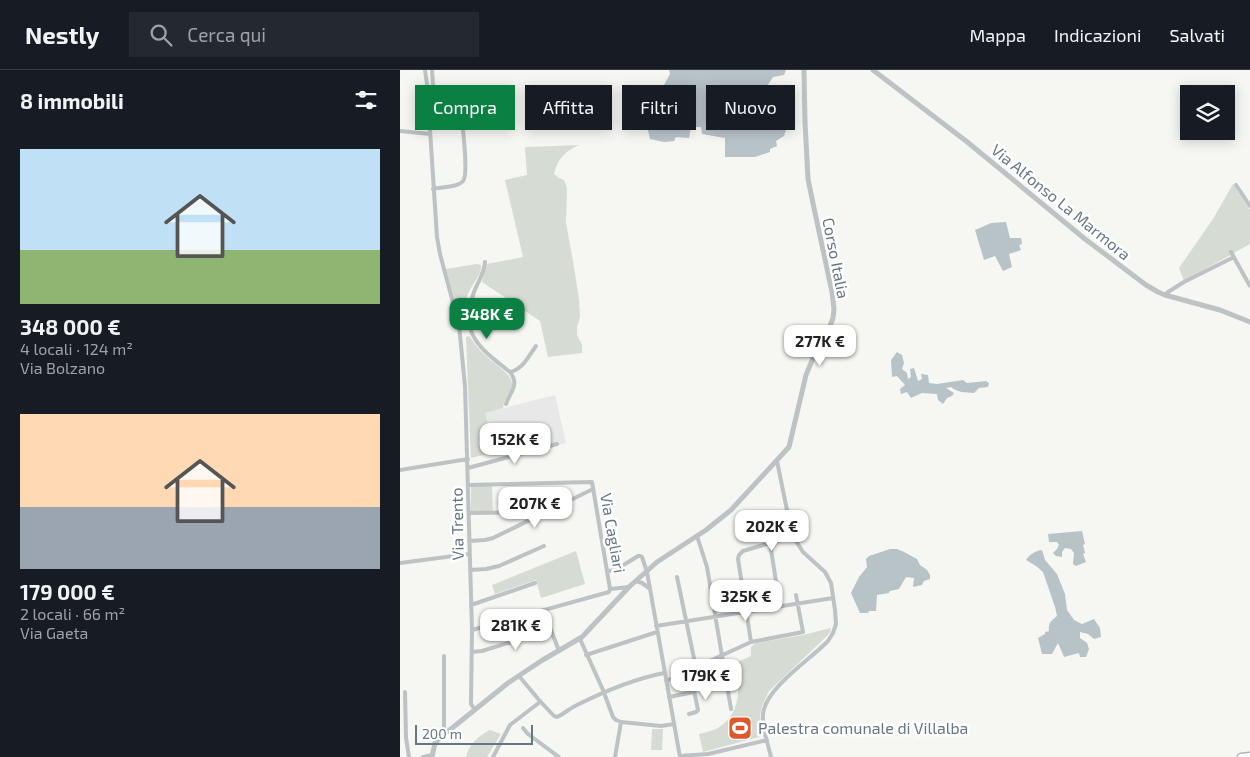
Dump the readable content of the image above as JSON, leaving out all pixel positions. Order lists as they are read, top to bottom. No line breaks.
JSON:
{"streets":{"street":["Via Alfonso La Marmora","Corso Italia","Via Trento","Via Cagliari"]},"crossings":[["Corso Italia","Via Trento"],["Via Trento","Via Cagliari"]],"places":{"sports":["Palestra comunale di Villalba"]},"scale_bar":"200 m","page":{"header":"Nestly","search":"Cerca qui","nav":["Mappa","Indicazioni","Salvati"],"heading":"8 immobili","chip":["Compra","Affitta","Filtri","Nuovo"],"list":[{"name":"348 000 €","note":"4 locali · 124 m² · Via Bolzano"},{"name":"179 000 €","note":"2 locali · 66 m² · Via Gaeta"}],"price":["348K €","277K €","152K €","207K €","202K €","325K €","281K €","179K €"],"scale":"200 m"}}
